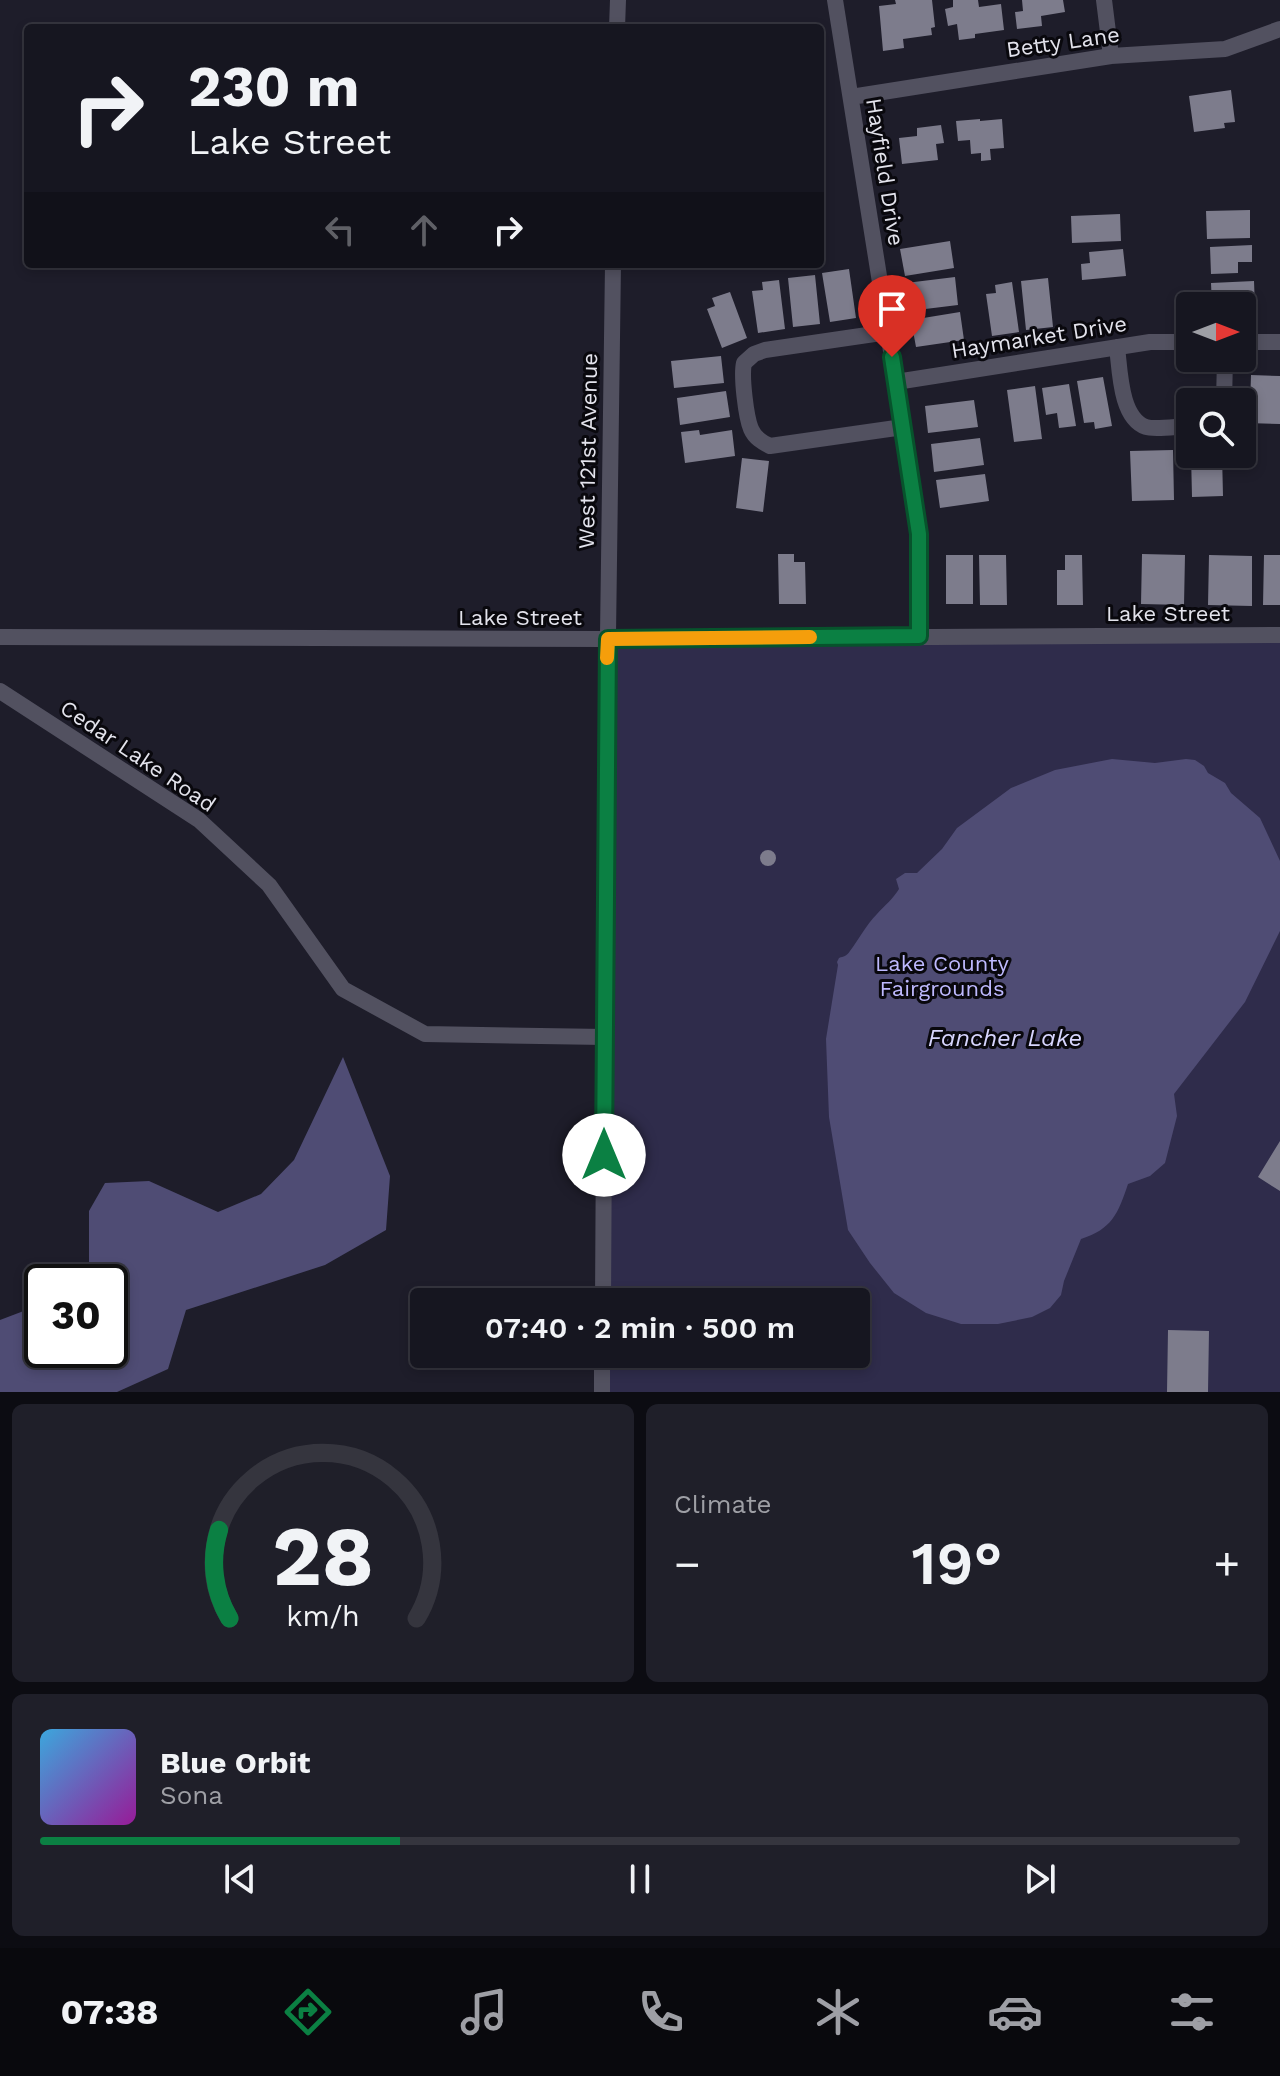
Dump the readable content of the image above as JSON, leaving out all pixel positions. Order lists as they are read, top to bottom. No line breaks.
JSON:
{"streets":{"street":["Betty Lane","Hayfield Drive","Haymarket Drive","West 121st Avenue","Lake Street","Cedar Lake Road"]},"crossings":[["Betty Lane","Hayfield Drive"],["Hayfield Drive","Haymarket Drive"],["Hayfield Drive","Lake Street"],["West 121st Avenue","Lake Street"],["West 121st Avenue","Cedar Lake Road"]],"water":["Fancher Lake"],"parks":["Lake County Fairgrounds"],"north":"right","page":{"turn":["230 m","Lake Street"],"limit":"30","trip":"07:40 · 2 min · 500 m","tile":"Climate","heat":["−","19°","+"],"song":["Blue Orbit","Sona"],"tabs":"07:38","gauge":["28","km/h"]}}
